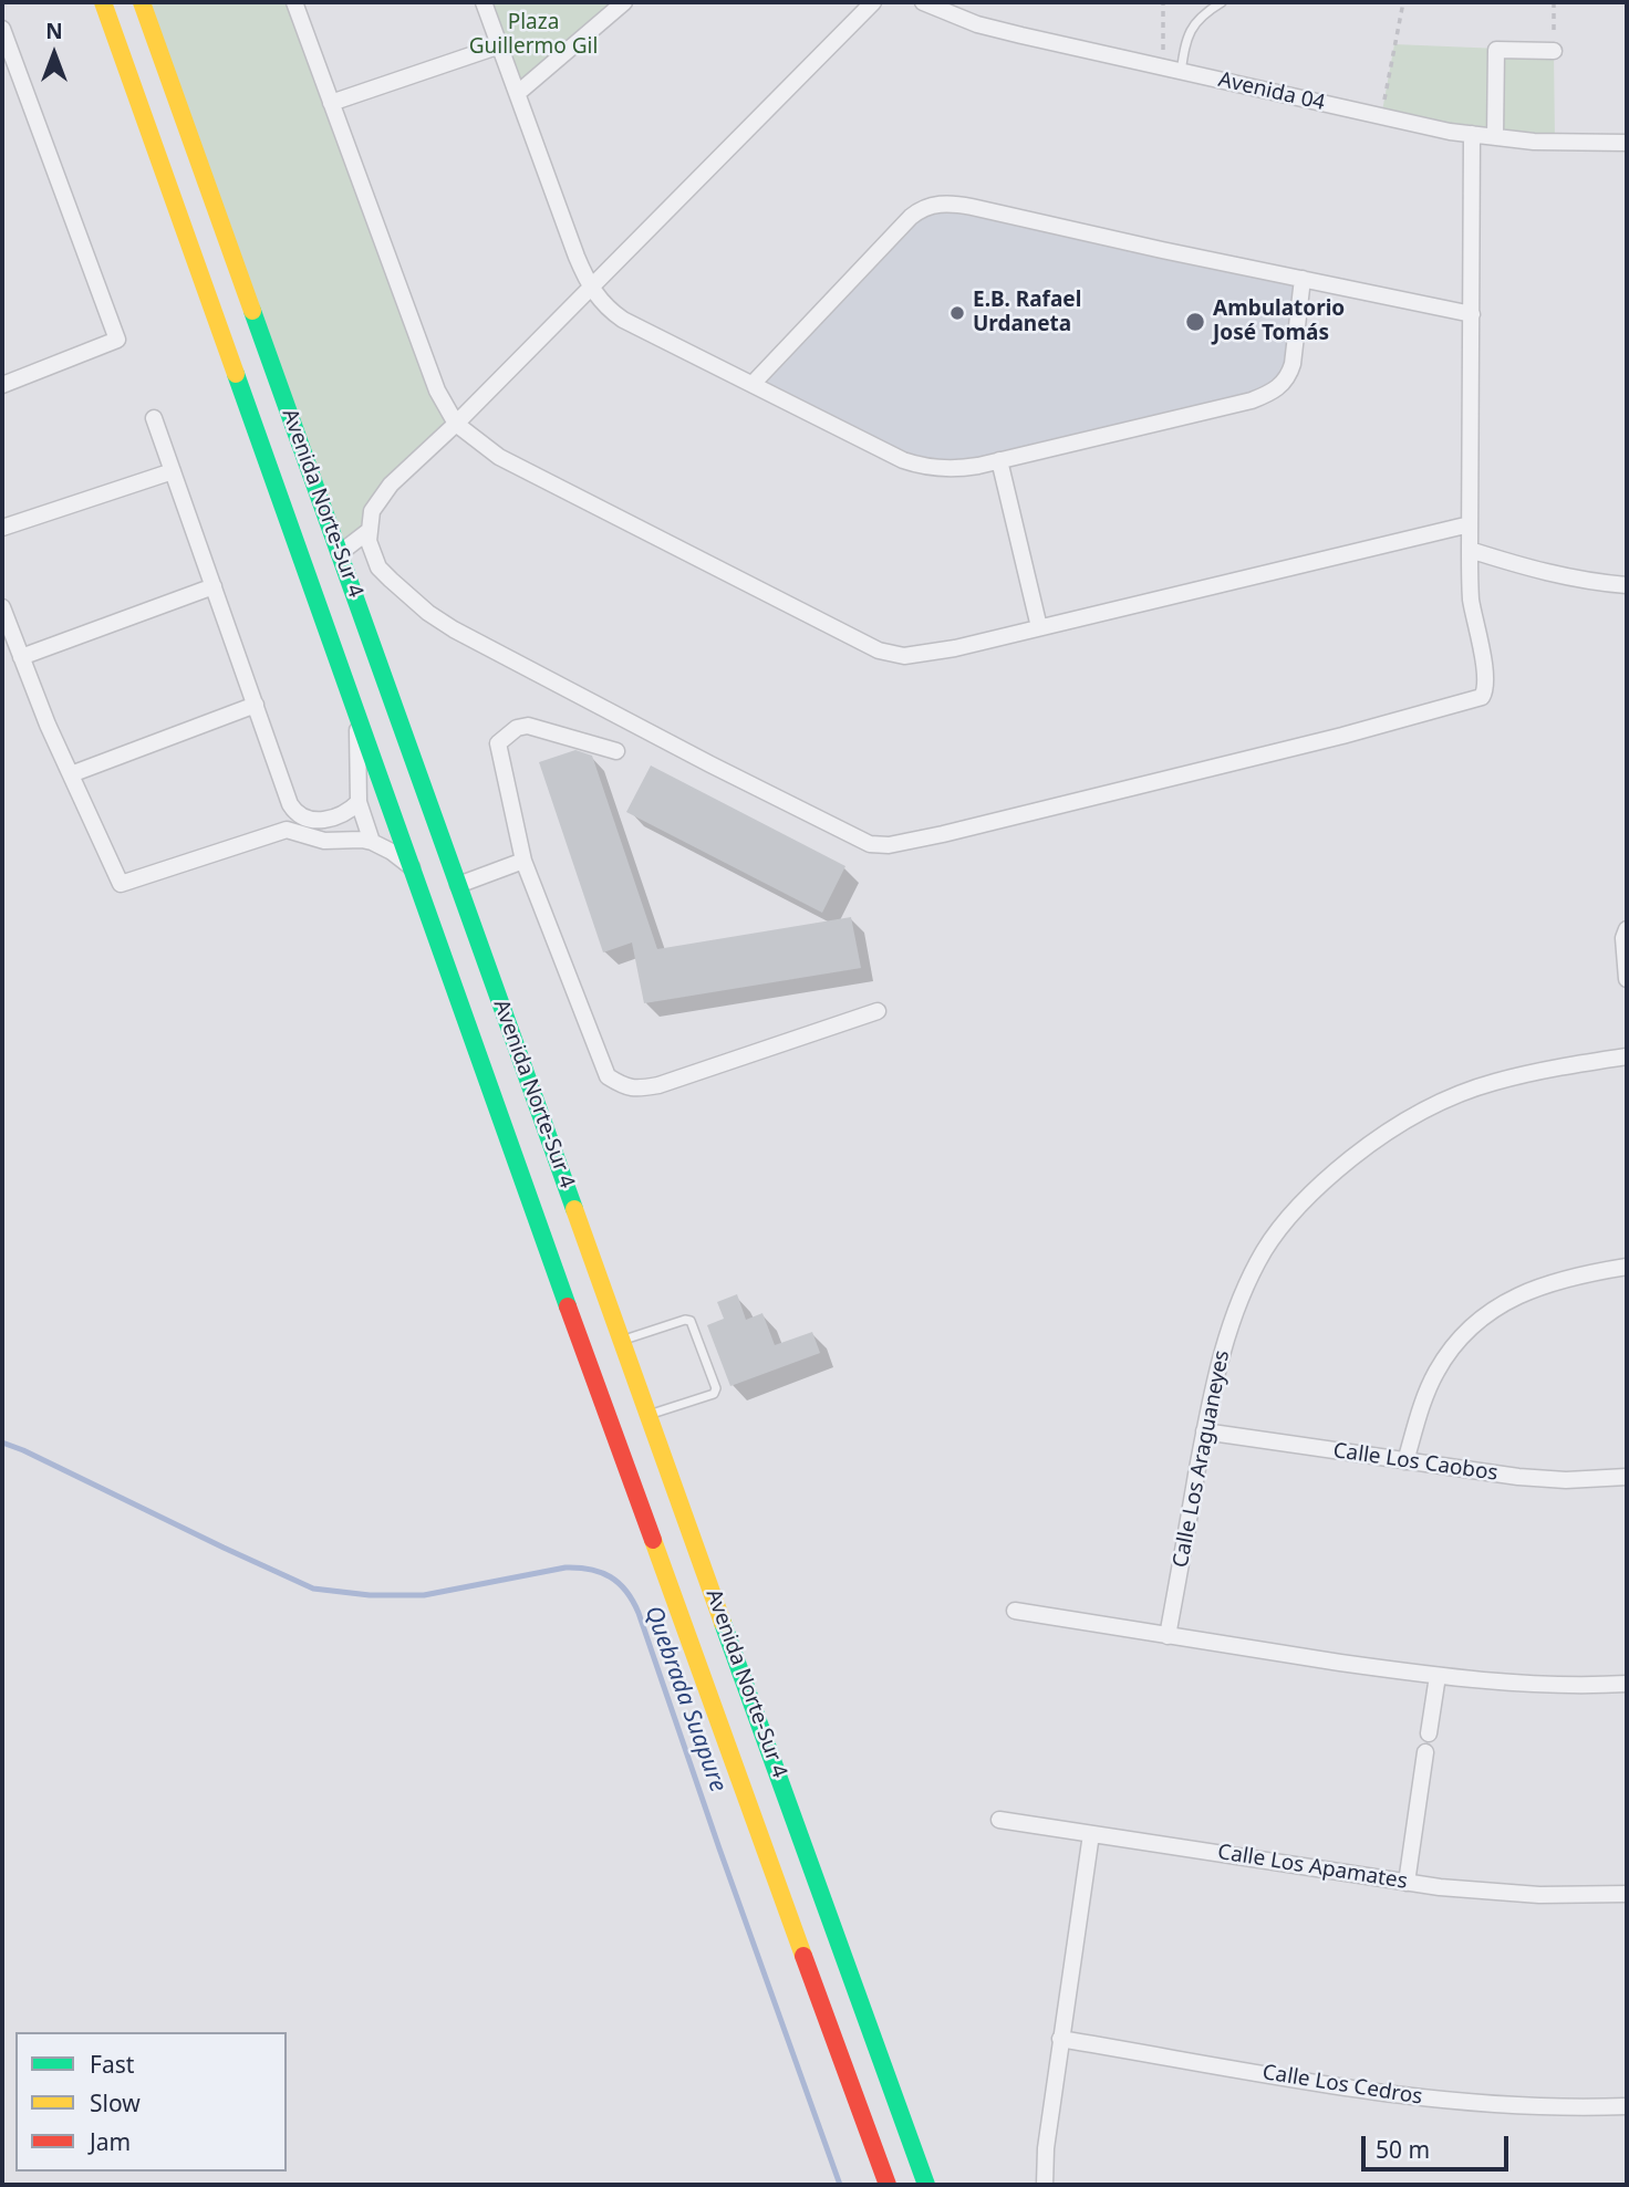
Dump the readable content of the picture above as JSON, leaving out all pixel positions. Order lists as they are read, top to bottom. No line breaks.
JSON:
{"streets":{"main road":["Avenida Norte-Sur 4"],"street":["Avenida 04","Calle Los Araguaneyes","Calle Los Caobos","Calle Los Apamates","Calle Los Cedros"]},"crossings":[["Calle Los Araguaneyes","Calle Los Caobos"]],"water":["Quebrada Suapure"],"parks":["Plaza Guillermo Gil"],"places":["E.B. Rafael Urdaneta","Ambulatorio José Tomás"],"legend":["Fast","Slow","Jam"],"scale_bar":"50 m","north":"top"}
